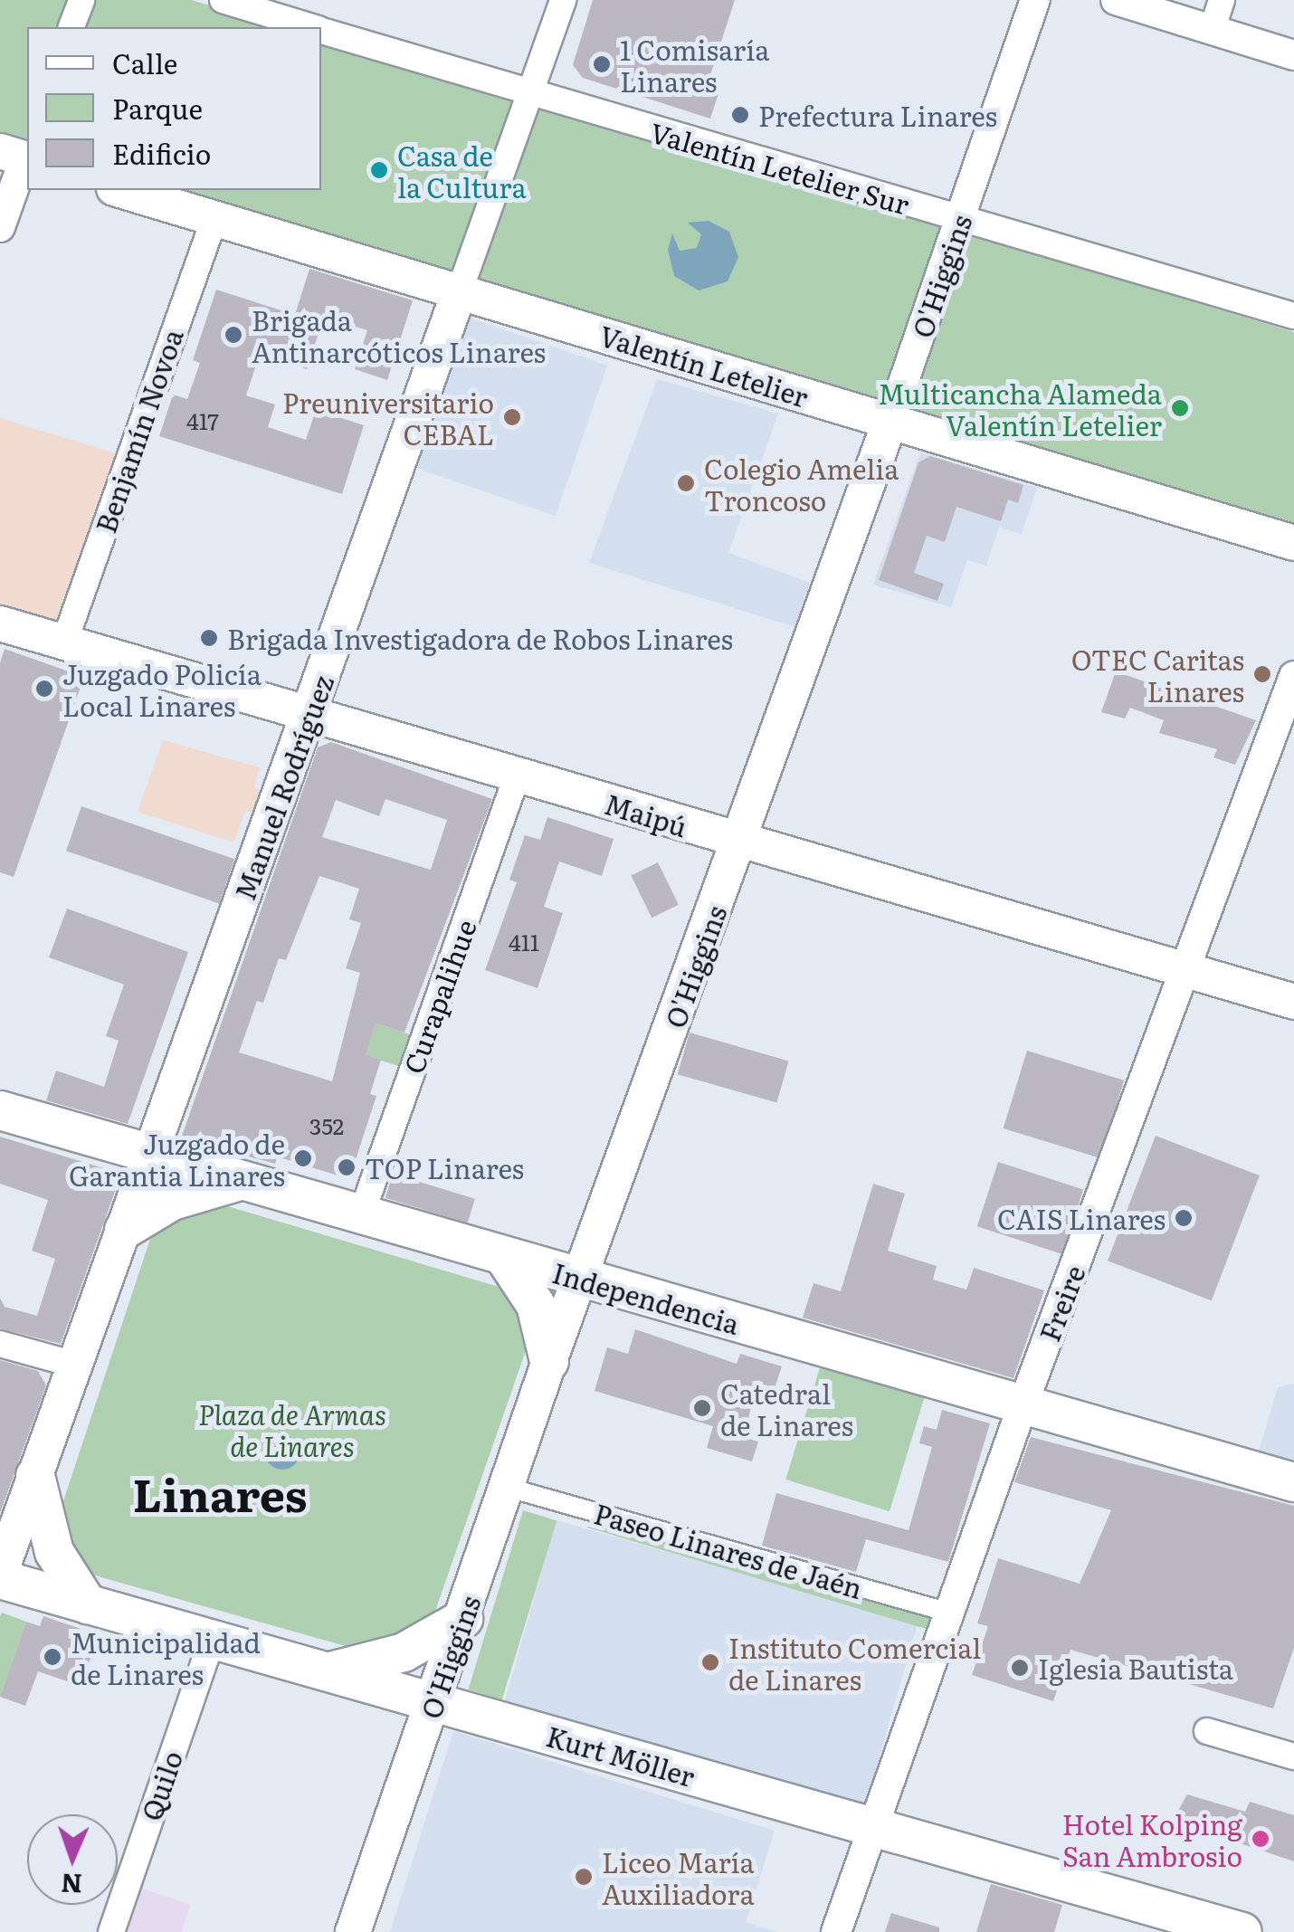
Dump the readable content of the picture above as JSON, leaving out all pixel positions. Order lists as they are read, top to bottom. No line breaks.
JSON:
{"streets":{"main road":["O'Higgins","Valentín Letelier","Manuel Rodríguez","Maipú","Independencia","Kurt Möller"],"street":["Valentín Letelier Sur","Benjamín Novoa","Curapalihue","Freire","Paseo Linares de Jaén","Quilo"]},"crossings":[["Valentín Letelier Sur","O'Higgins"],["Valentín Letelier Sur","Manuel Rodríguez"],["O'Higgins","Valentín Letelier"],["O'Higgins","Maipú"],["O'Higgins","Independencia"],["O'Higgins","Paseo Linares de Jaén"],["O'Higgins","Kurt Möller"],["Valentín Letelier","Benjamín Novoa"],["Valentín Letelier","Manuel Rodríguez"],["Benjamín Novoa","Maipú"],["Manuel Rodríguez","Maipú"],["Manuel Rodríguez","Independencia"],["Manuel Rodríguez","Kurt Möller"],["Maipú","Curapalihue"],["Maipú","Freire"],["Curapalihue","Independencia"],["Independencia","Freire"],["Freire","Paseo Linares de Jaén"],["Freire","Kurt Möller"],["Kurt Möller","Quilo"]],"districts":["Linares"],"parks":["Plaza de Armas de Linares"],"places":["1 Comisaría Linares","Prefectura Linares","Casa de la Cultura","Brigada Antinarcóticos Linares","Multicancha Alameda Valentín Letelier","Preuniversitario CEBAL","Colegio Amelia Troncoso","Brigada Investigadora de Robos Linares","OTEC Caritas Linares","Juzgado Policía Local Linares","Juzgado de Garantia Linares","TOP Linares","CAIS Linares","Catedral de Linares","Municipalidad de Linares","Instituto Comercial de Linares","Iglesia Bautista","Hotel Kolping San Ambrosio","Liceo María Auxiliadora"],"house_numbers":["417","411","352"],"legend":["Calle","Parque","Edificio"],"north":"bottom"}
